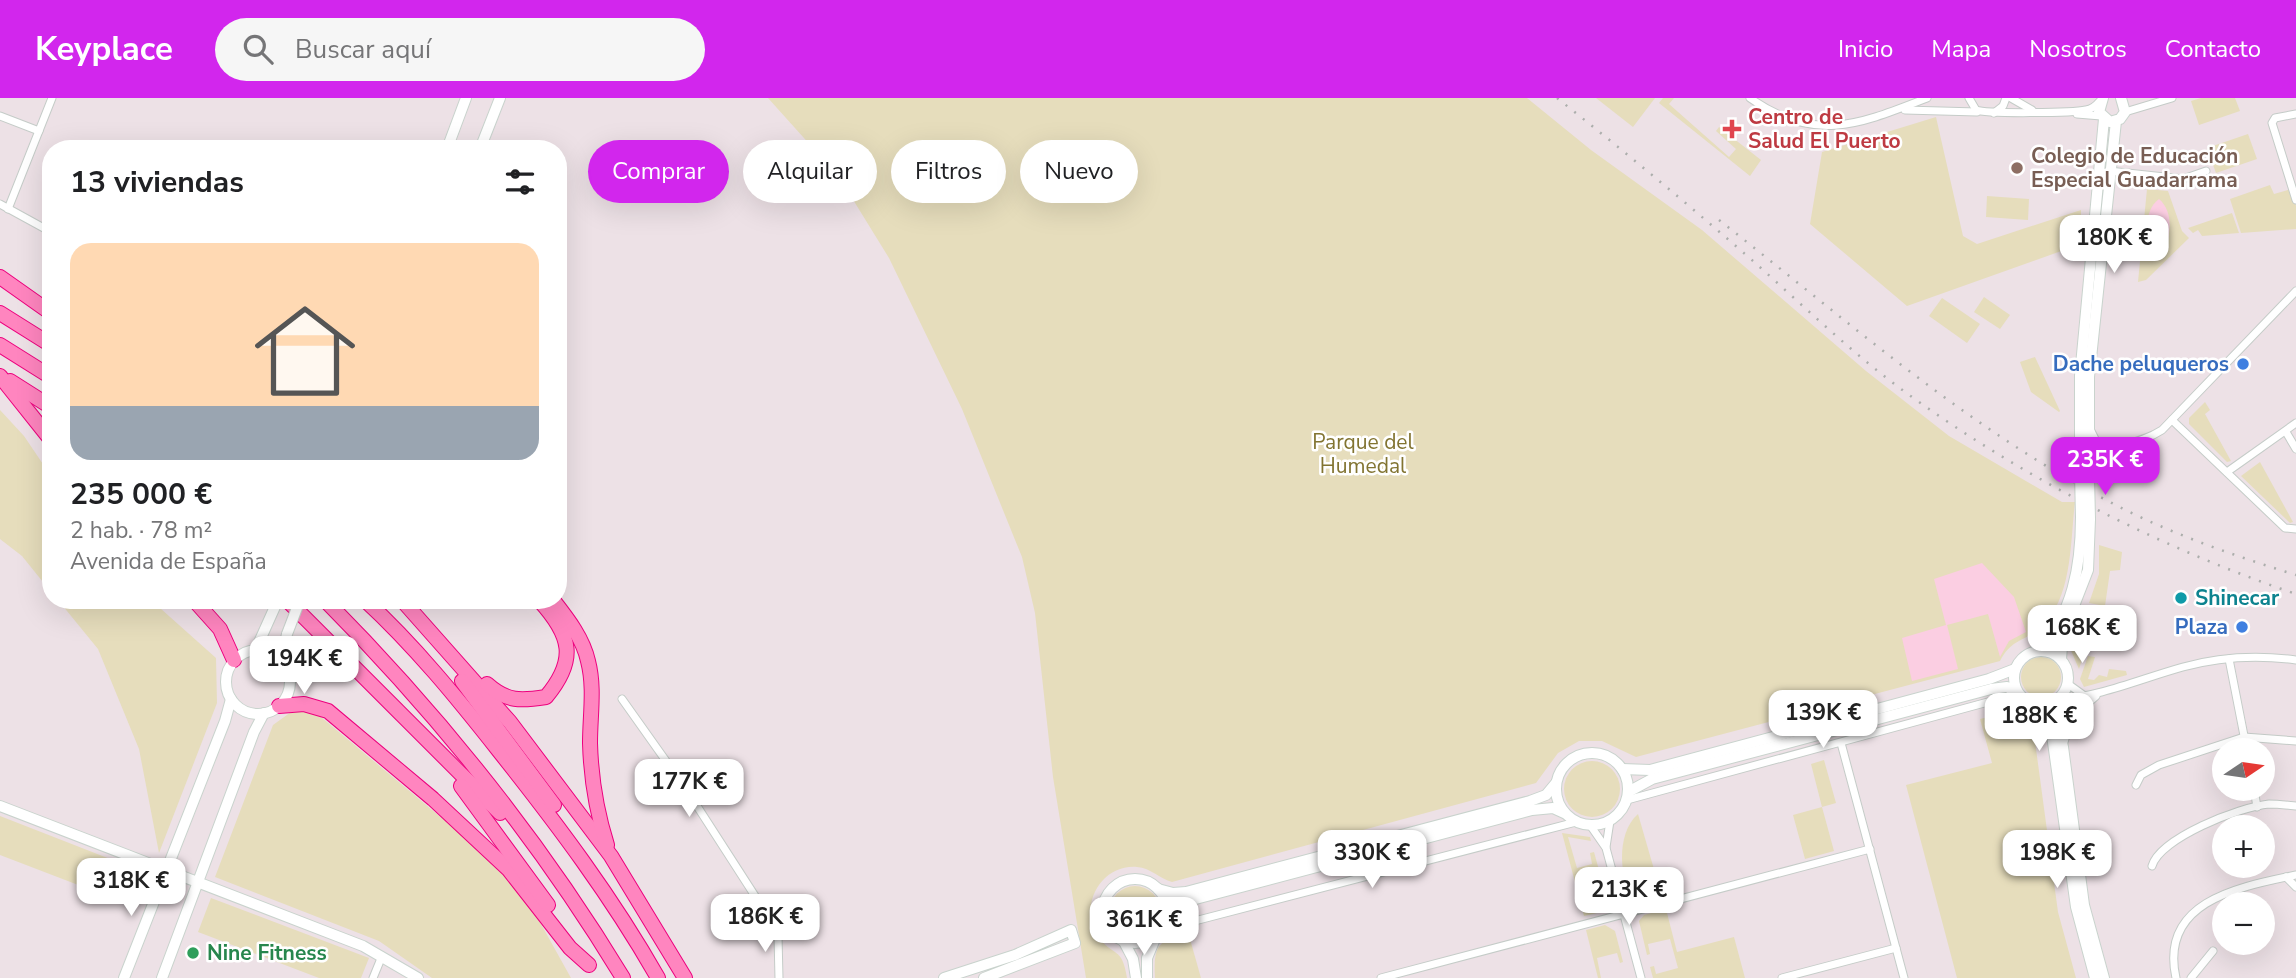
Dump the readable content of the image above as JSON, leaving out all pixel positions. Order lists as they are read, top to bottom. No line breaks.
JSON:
{"parks":["Parque del Humedal"],"places":{"health":["Centro de Salud El Puerto"],"other":["Colegio de Educación Especial Guadarrama","Dache peluqueros","Shinecar","Plaza","Nine Fitness"]},"north":"right","page":{"header":"Keyplace","search":"Buscar aquí","nav":["Inicio","Mapa","Nosotros","Contacto"],"chip":["Comprar","Alquilar","Filtros","Nuevo"],"heading":"13 viviendas","price":["180K €","235K €","168K €","194K €","139K €","188K €","177K €","330K €","198K €","318K €","213K €","186K €","361K €"],"list":[{"name":"235 000 €","note":"2 hab. · 78 m² · Avenida de España"}],"map_buttons":["+","−"]}}
